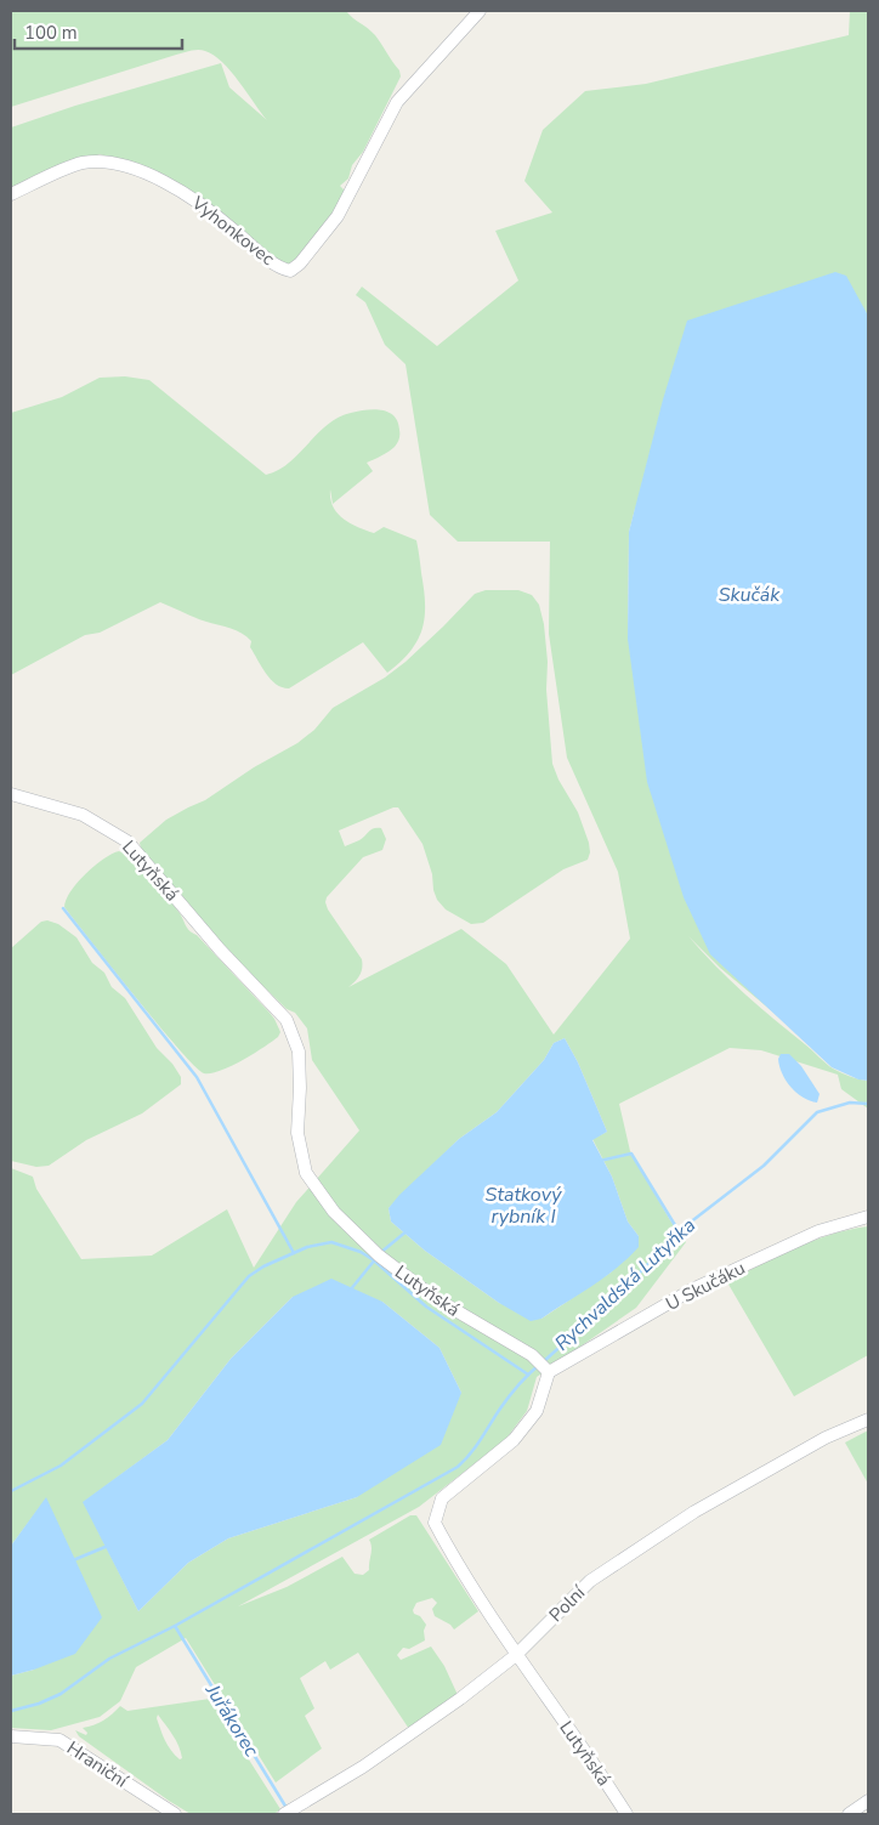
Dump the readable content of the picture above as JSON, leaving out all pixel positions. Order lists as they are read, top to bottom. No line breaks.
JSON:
{"streets":{"street":["Vyhonkovec","Lutyňská","U Skučáku","Polní","Hraniční"]},"crossings":[["Lutyňská","U Skučáku"],["Lutyňská","Polní"]],"water":["Skučák","Statkový rybník I","Rychvaldská Lutyňka","Juřákorec"],"scale_bar":"100 m"}
